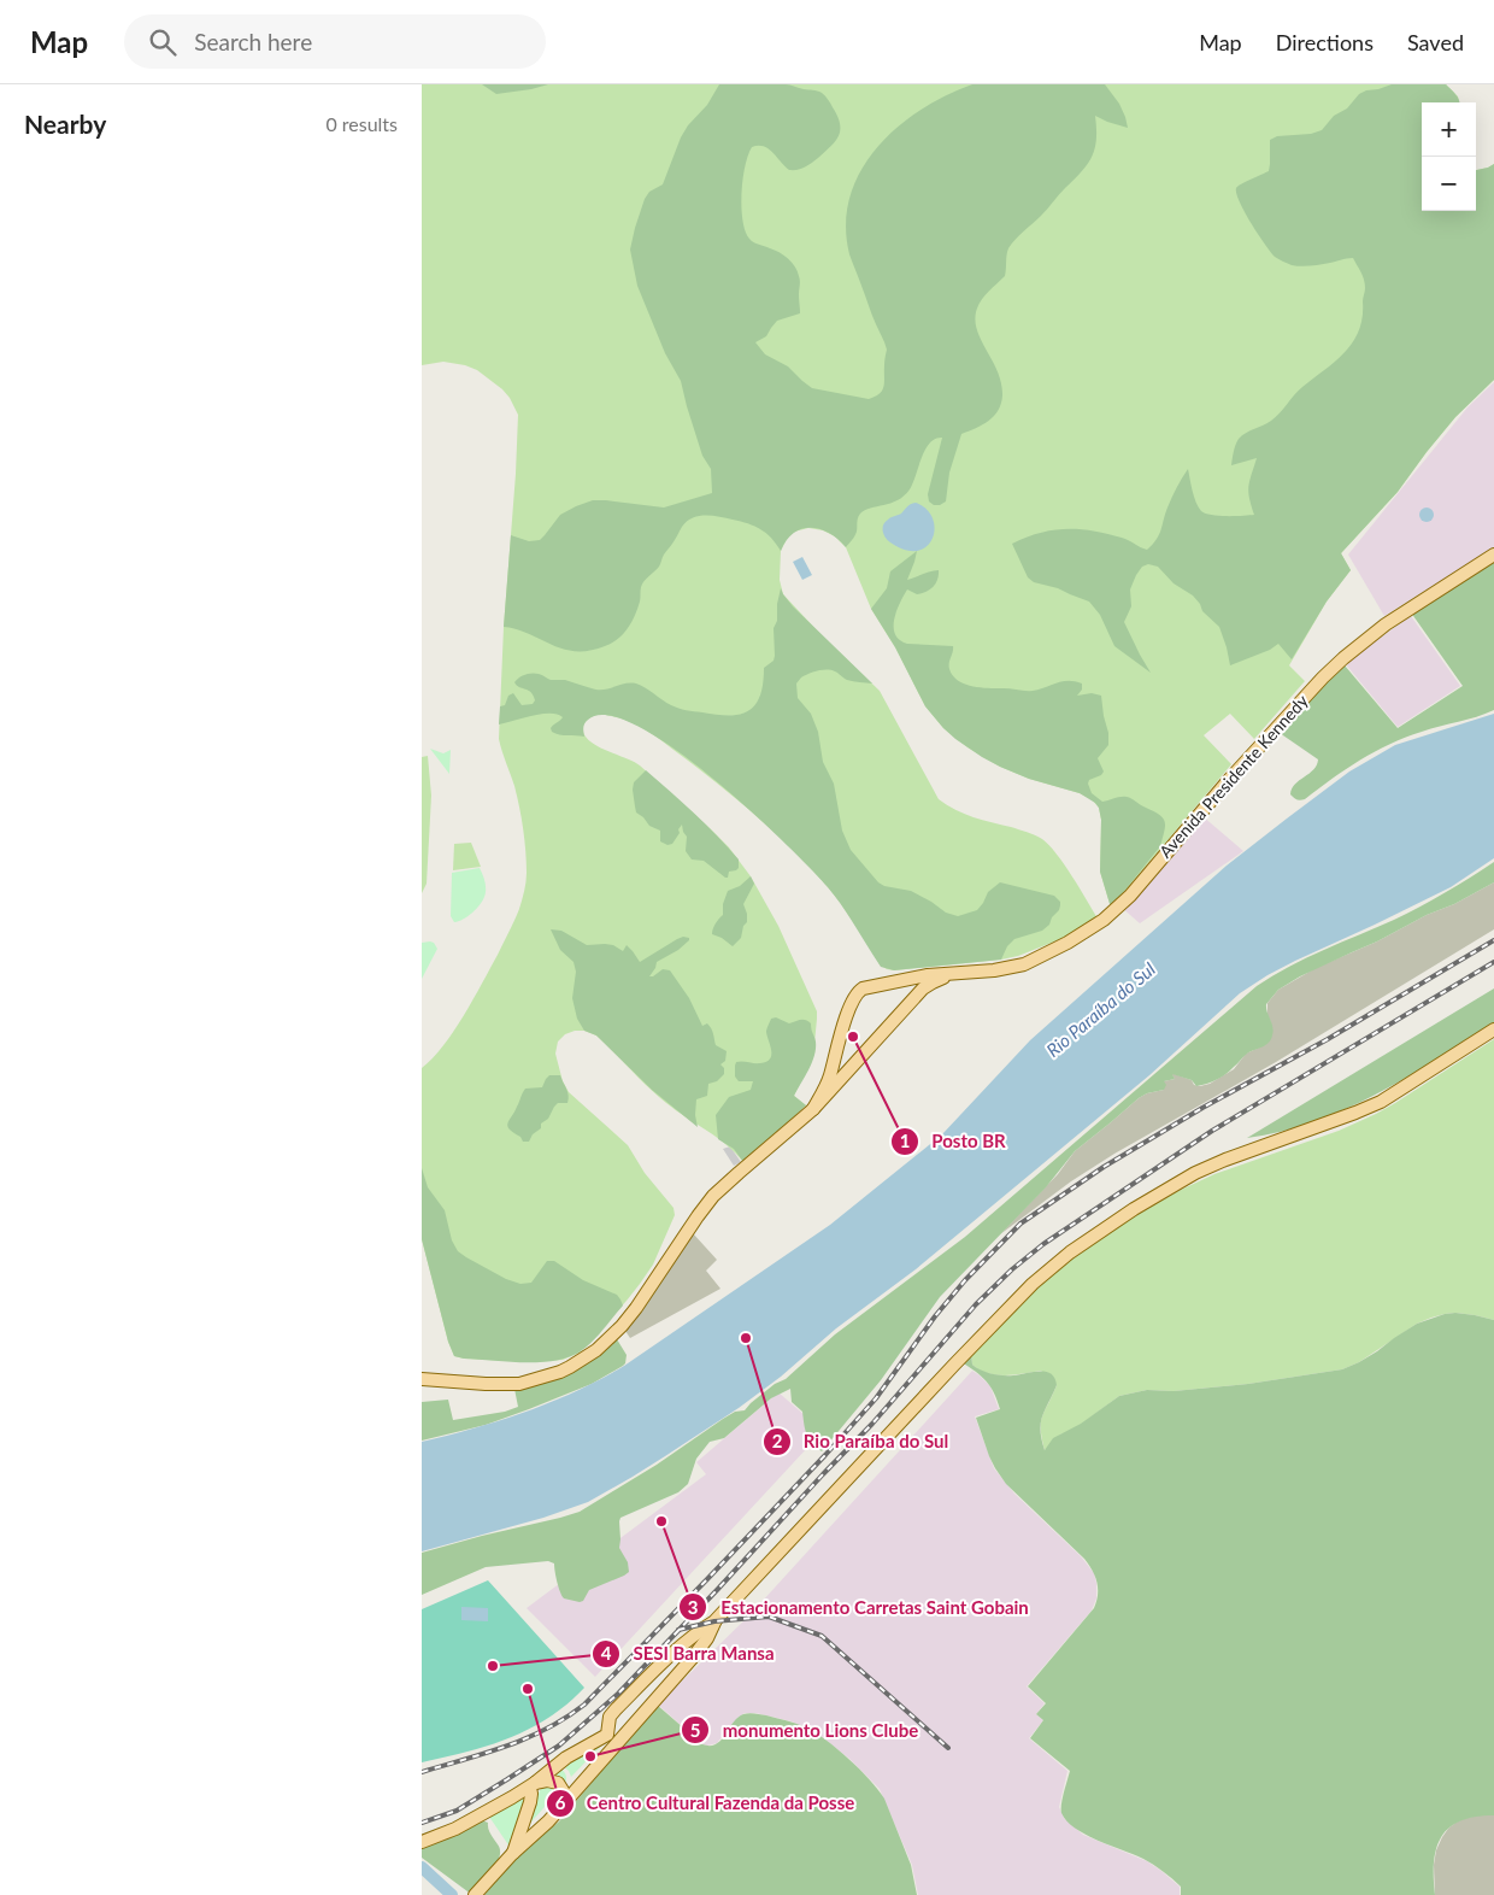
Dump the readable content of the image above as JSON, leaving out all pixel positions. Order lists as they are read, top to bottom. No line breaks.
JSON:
{"streets":{"main road":["Avenida Presidente Kennedy"]},"water":["Rio Paraíba do Sul"],"places":["Posto BR","Rio Paraíba do Sul","Estacionamento Carretas Saint Gobain","SESI Barra Mansa","Centro Cultural Fazenda da Posse","monumento Lions Clube"],"page":{"header":"Map","search":"Search here","nav":["Map","Directions","Saved"],"heading":["Nearby","0 results"],"map_buttons":["+","−"]}}
